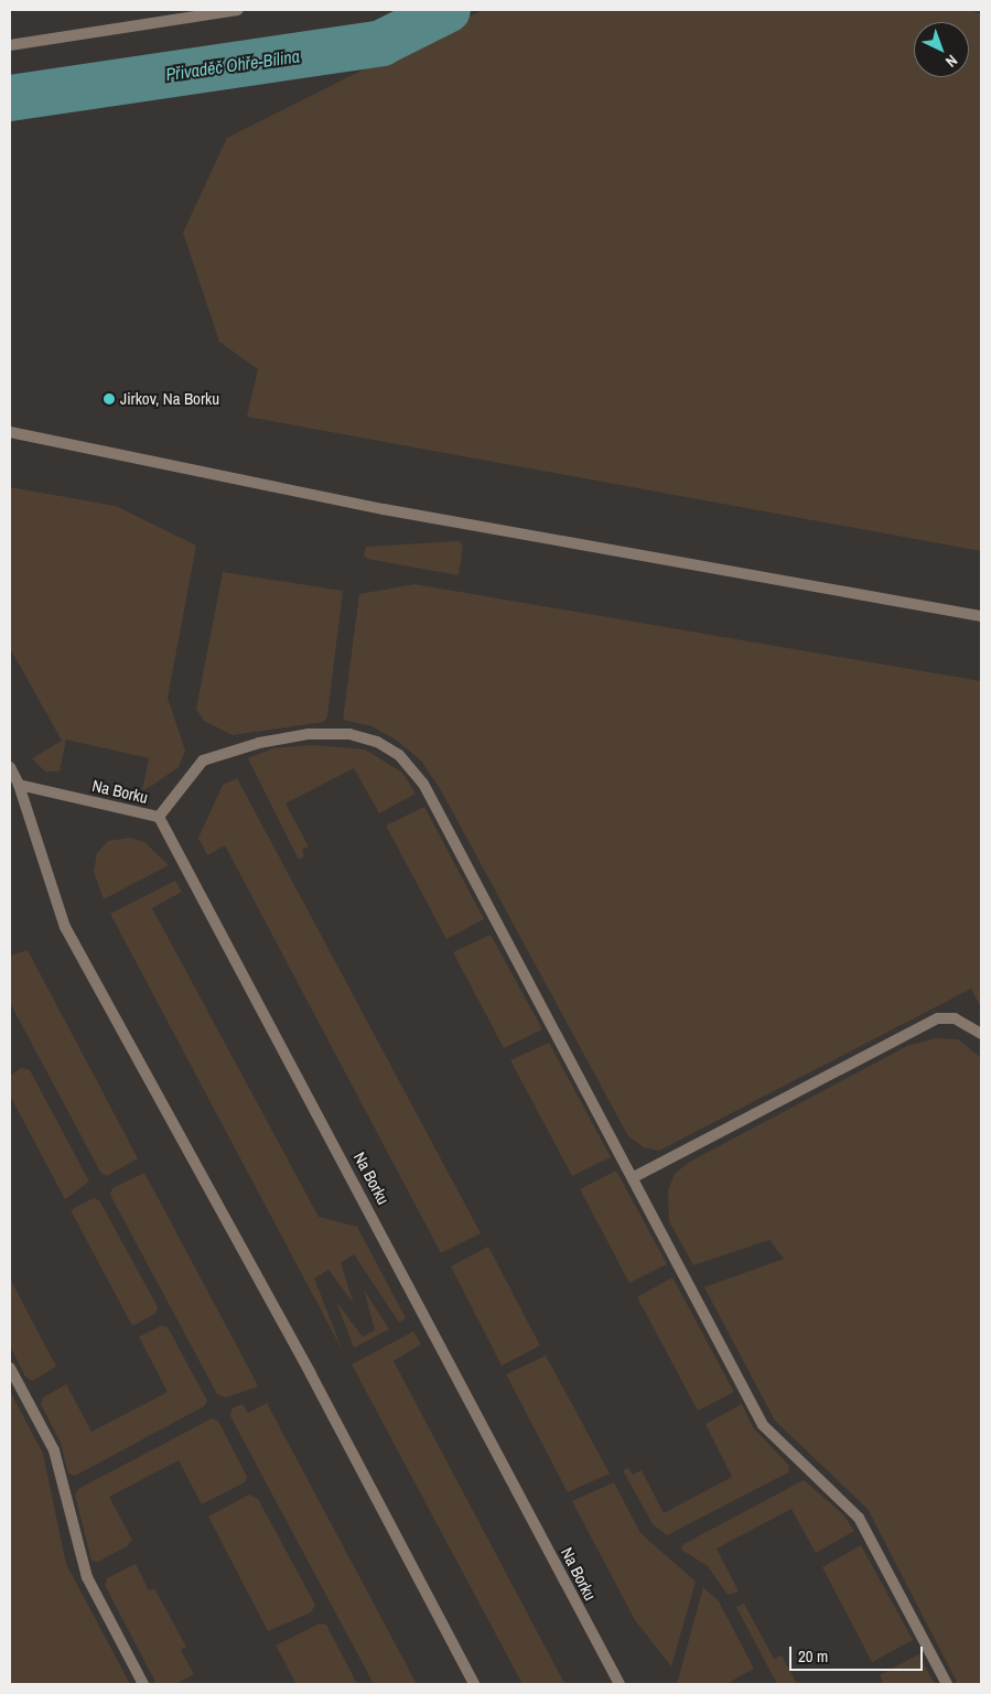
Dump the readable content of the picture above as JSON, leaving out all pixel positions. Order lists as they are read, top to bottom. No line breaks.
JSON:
{"streets":{"street":["Na Borku"]},"water":["Přivaděč Ohře-Bílina"],"places":["Jirkov, Na Borku"],"scale_bar":"20 m","north":"bottom right"}
